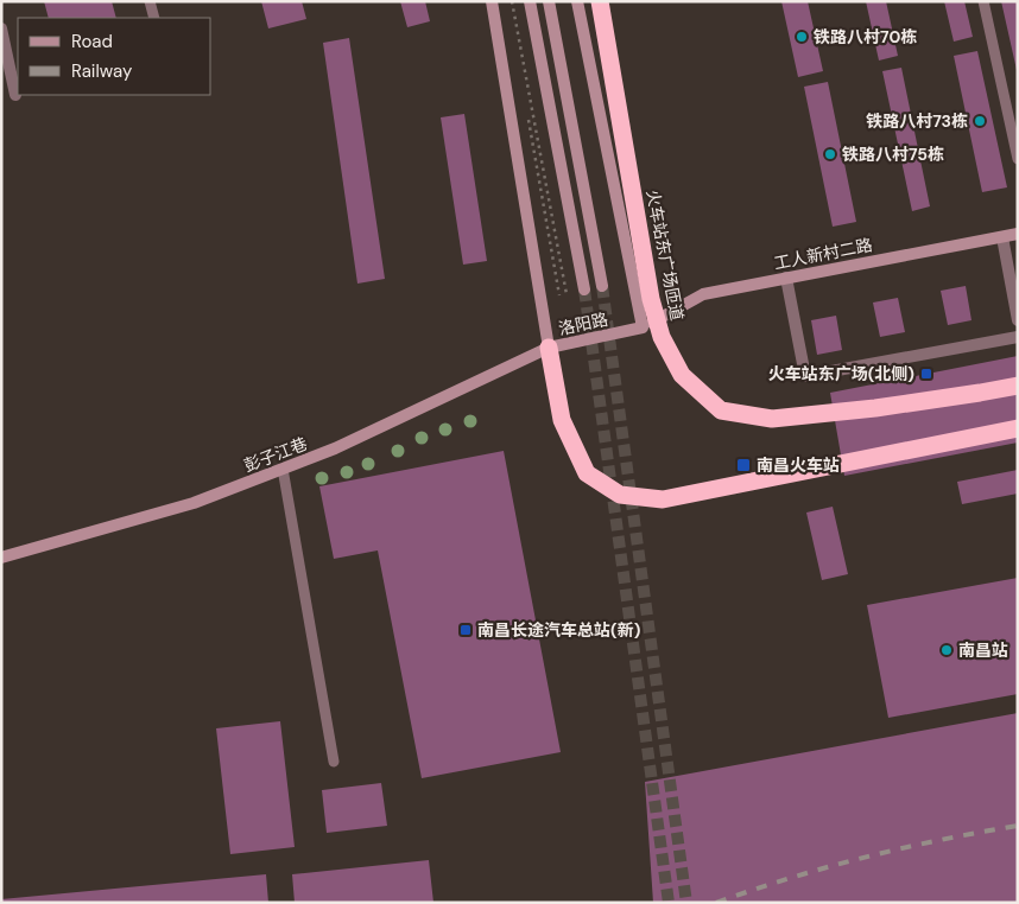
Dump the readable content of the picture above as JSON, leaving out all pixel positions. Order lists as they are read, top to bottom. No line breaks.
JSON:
{"streets":{"highway":["火车站东广场匝道"],"street":["工人新村二路","洛阳路","彭子江巷"]},"crossings":[["工人新村二路","洛阳路"],["洛阳路","彭子江巷"]],"places":{"other":["铁路八村70栋","铁路八村73栋","铁路八村75栋","南昌站"],"transit":["火车站东广场(北侧)","南昌火车站","南昌长途汽车总站(新)"]},"legend":["Road","Railway"]}
